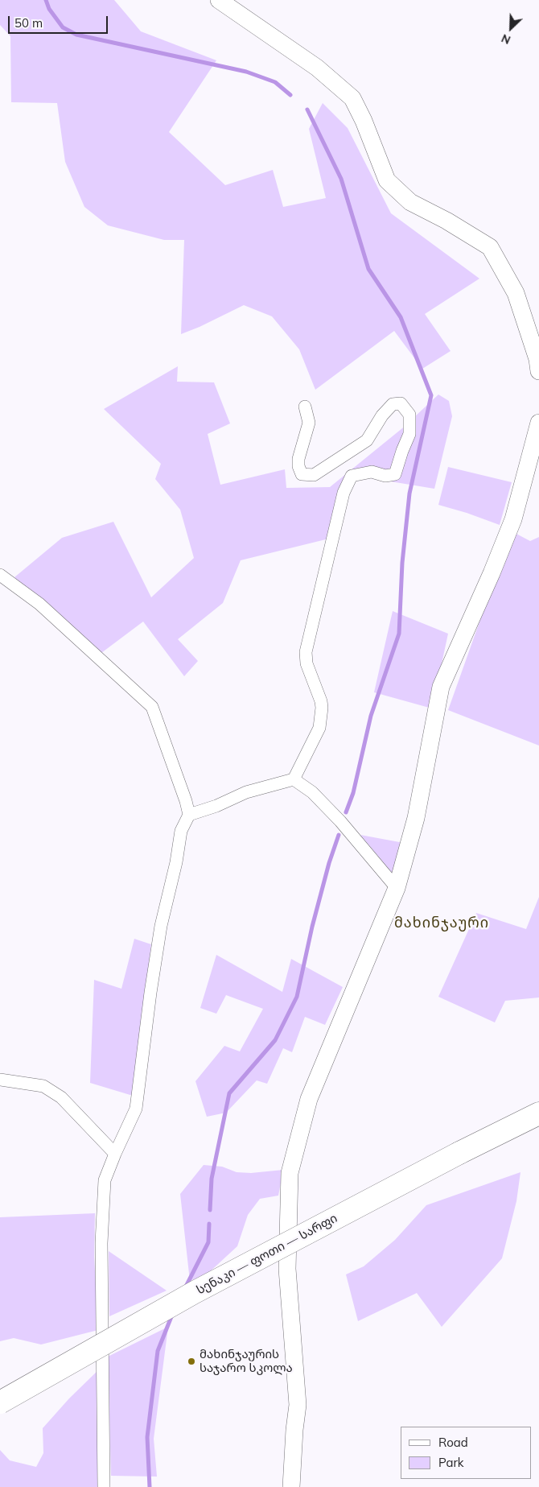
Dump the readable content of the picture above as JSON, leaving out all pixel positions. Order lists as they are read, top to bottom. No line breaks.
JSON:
{"streets":{"highway":["სენაკი — ფოთი — სარფი"]},"districts":["მახინჯაური"],"places":["მახინჯაურის საჯარო სკოლა"],"legend":["Road","Park"],"scale_bar":"50 m","north":"bottom left"}
